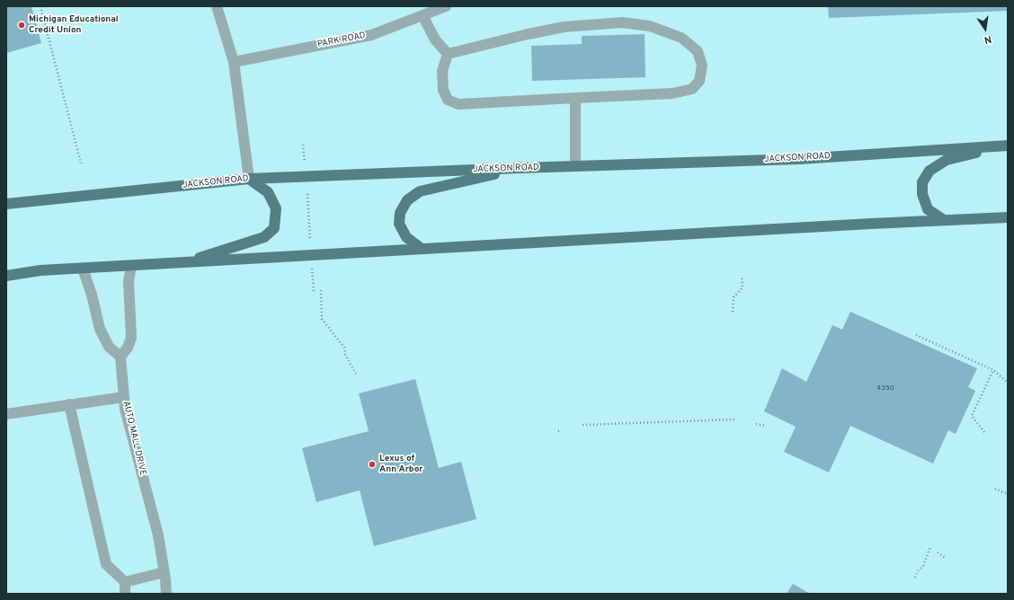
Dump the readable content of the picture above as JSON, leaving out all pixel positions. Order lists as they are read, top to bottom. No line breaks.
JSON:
{"streets":{"main road":["JACKSON ROAD"],"street":["PARK ROAD","AUTO MALL DRIVE"]},"places":["Michigan Educational Credit Union","Lexus of Ann Arbor"],"house_numbers":["4350"],"north":"bottom"}
